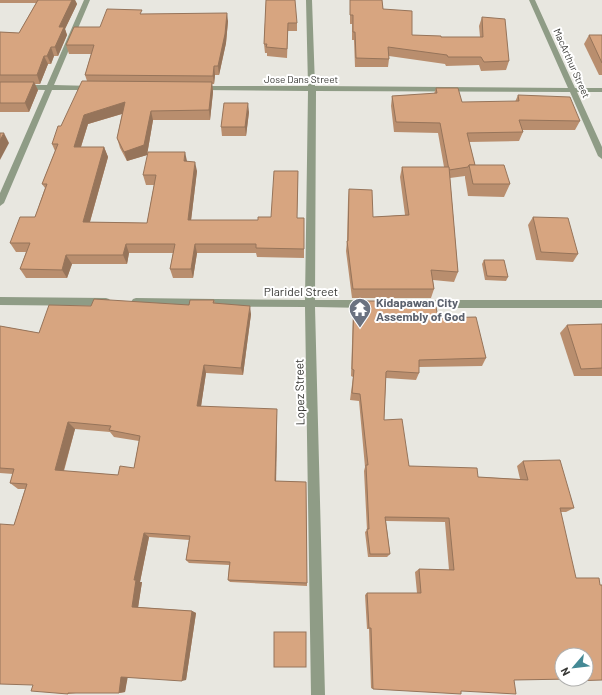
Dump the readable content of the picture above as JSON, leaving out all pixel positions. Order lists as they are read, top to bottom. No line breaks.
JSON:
{"streets":{"street":["MacArthur Street","Jose Dans Street","Plaridel Street","Lopez Street"]},"crossings":[["MacArthur Street","Jose Dans Street"],["Jose Dans Street","Lopez Street"],["Plaridel Street","Lopez Street"]],"places":{"temple":["Kidapawan City Assembly of God"]},"north":"bottom left"}
